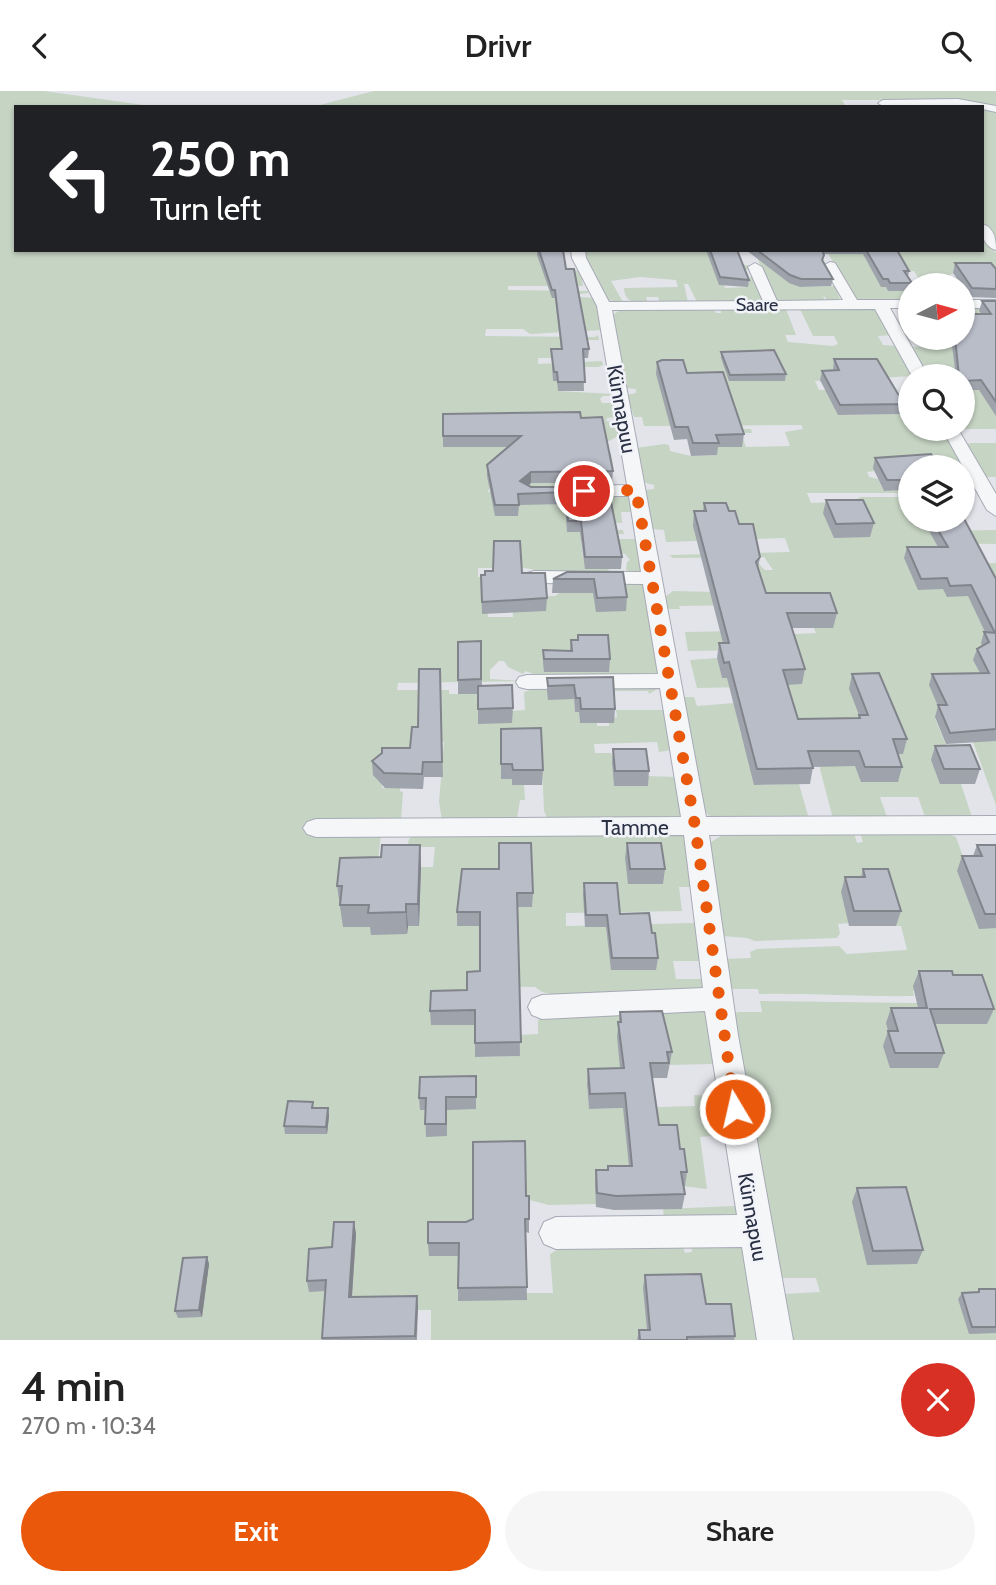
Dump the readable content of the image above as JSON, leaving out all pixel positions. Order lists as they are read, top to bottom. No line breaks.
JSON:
{"streets":{"street":["Saare","Künnapuu","Tamme"]},"crossings":[["Saare","Künnapuu"],["Künnapuu","Tamme"]],"north":"right","page":{"header":"Drivr","turn":["250 m","Turn left"],"heading":["4 min","270 m · 10:34"],"buttons":["Exit","Share"]}}
